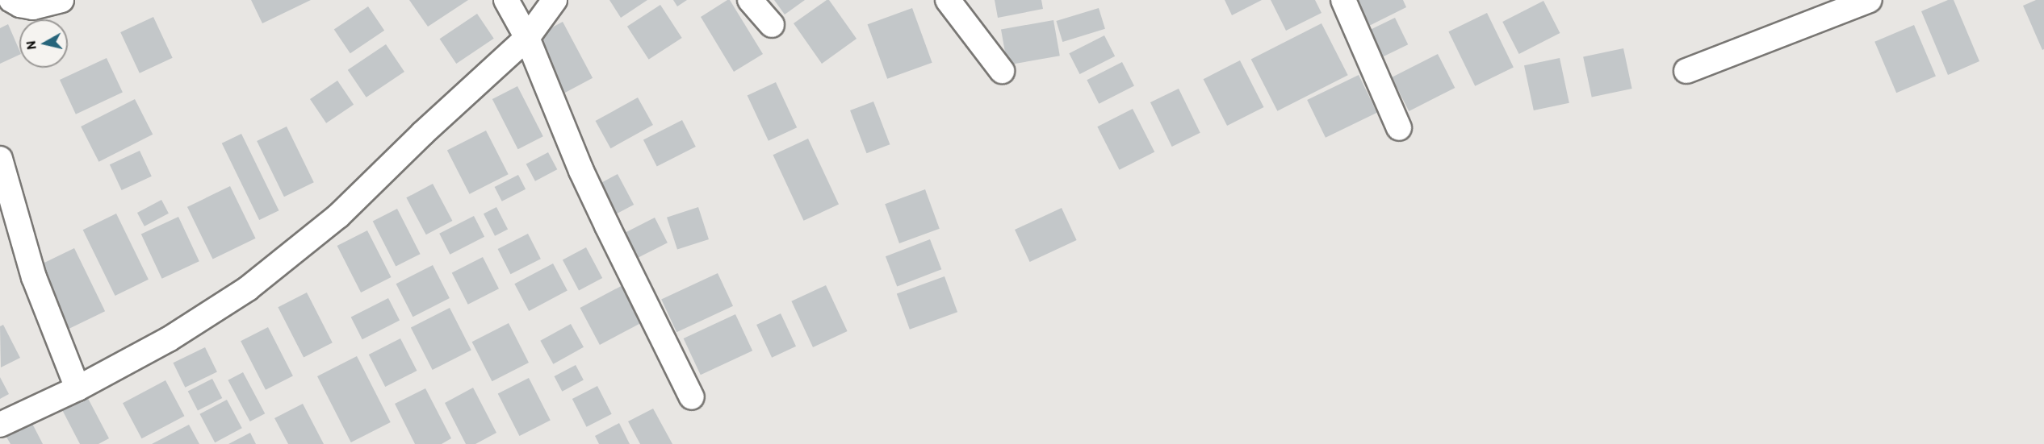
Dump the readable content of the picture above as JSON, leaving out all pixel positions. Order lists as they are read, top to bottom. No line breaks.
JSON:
{"north":"left"}
